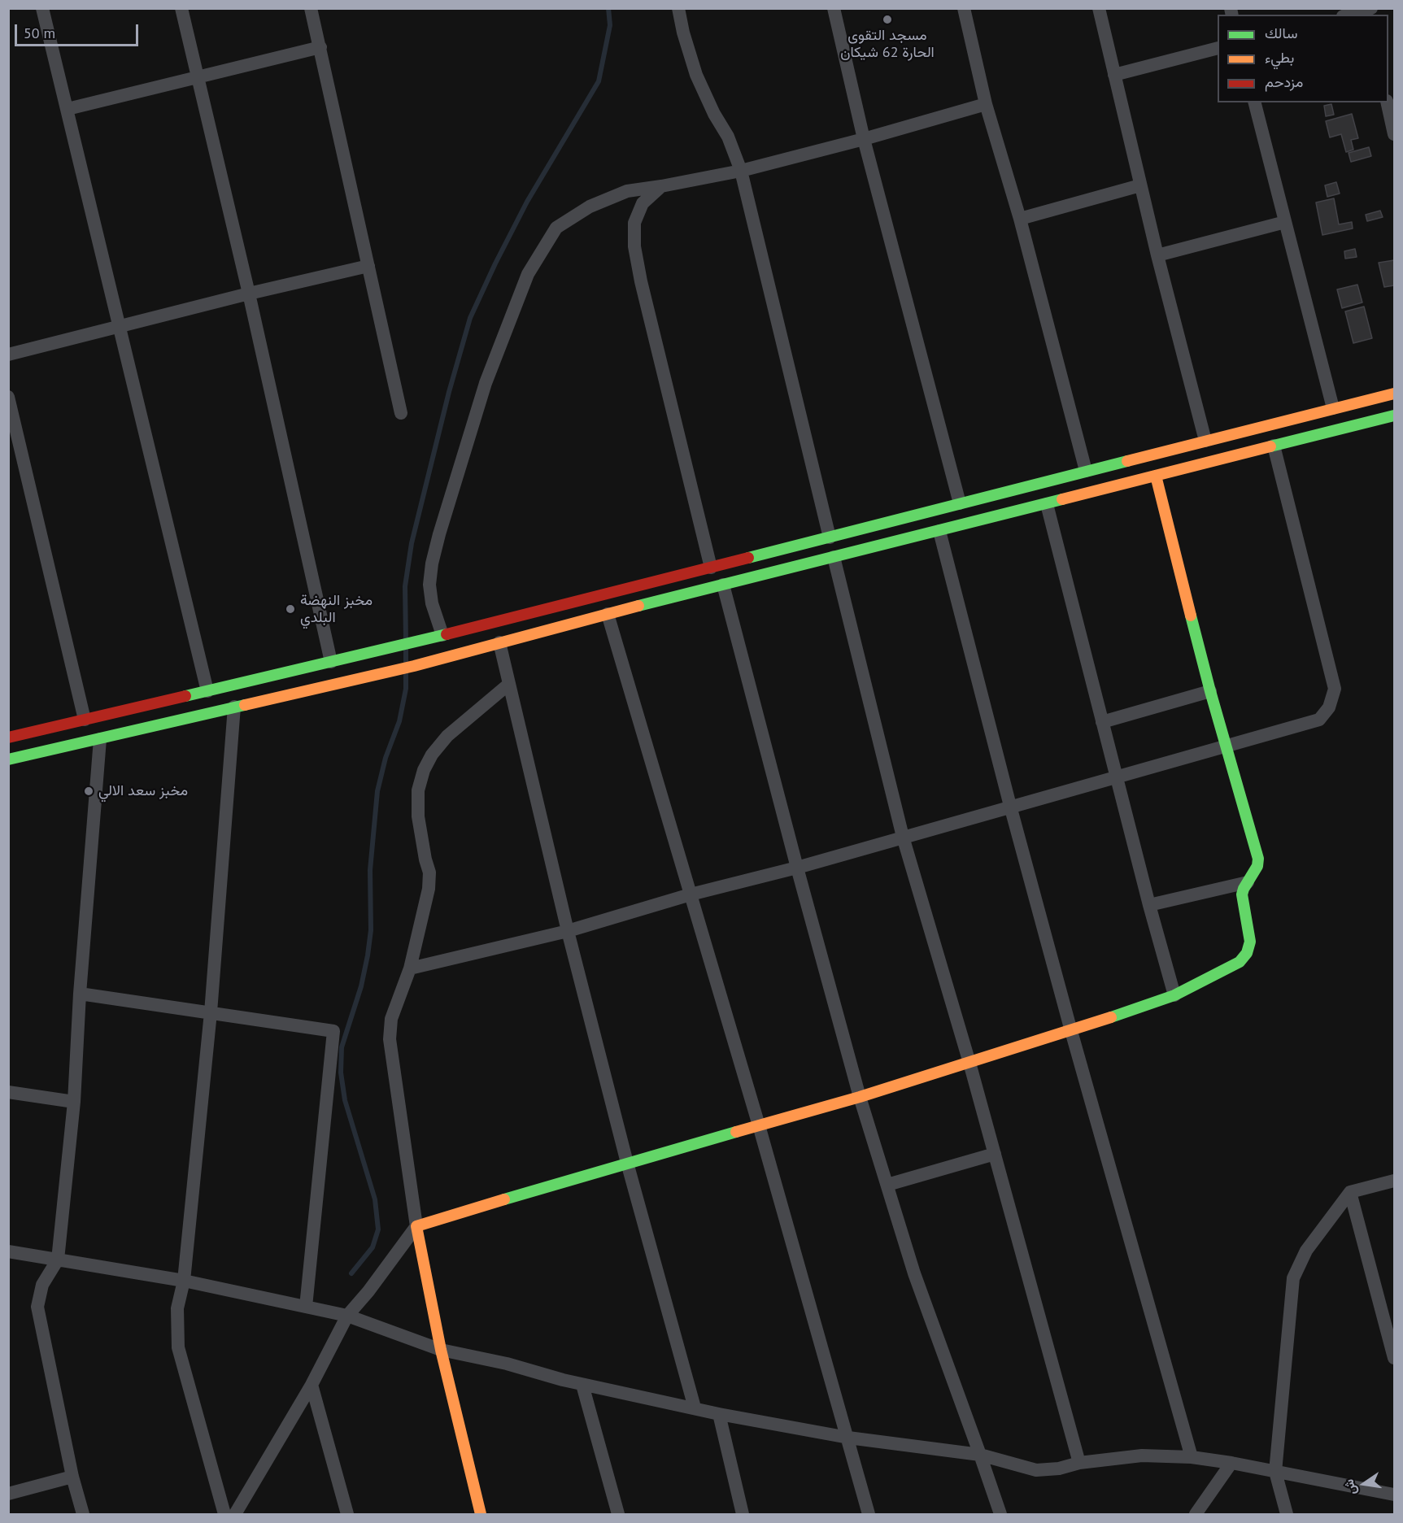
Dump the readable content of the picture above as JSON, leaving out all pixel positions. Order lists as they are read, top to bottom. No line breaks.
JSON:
{"places":["مسجد التقوى الحارة 62 شيكان","مخبز النهضة البلدي","مخبز سعد الالي"],"legend":["سالك","بطيء","مزدحم"],"scale_bar":"50 m","north":"left"}
